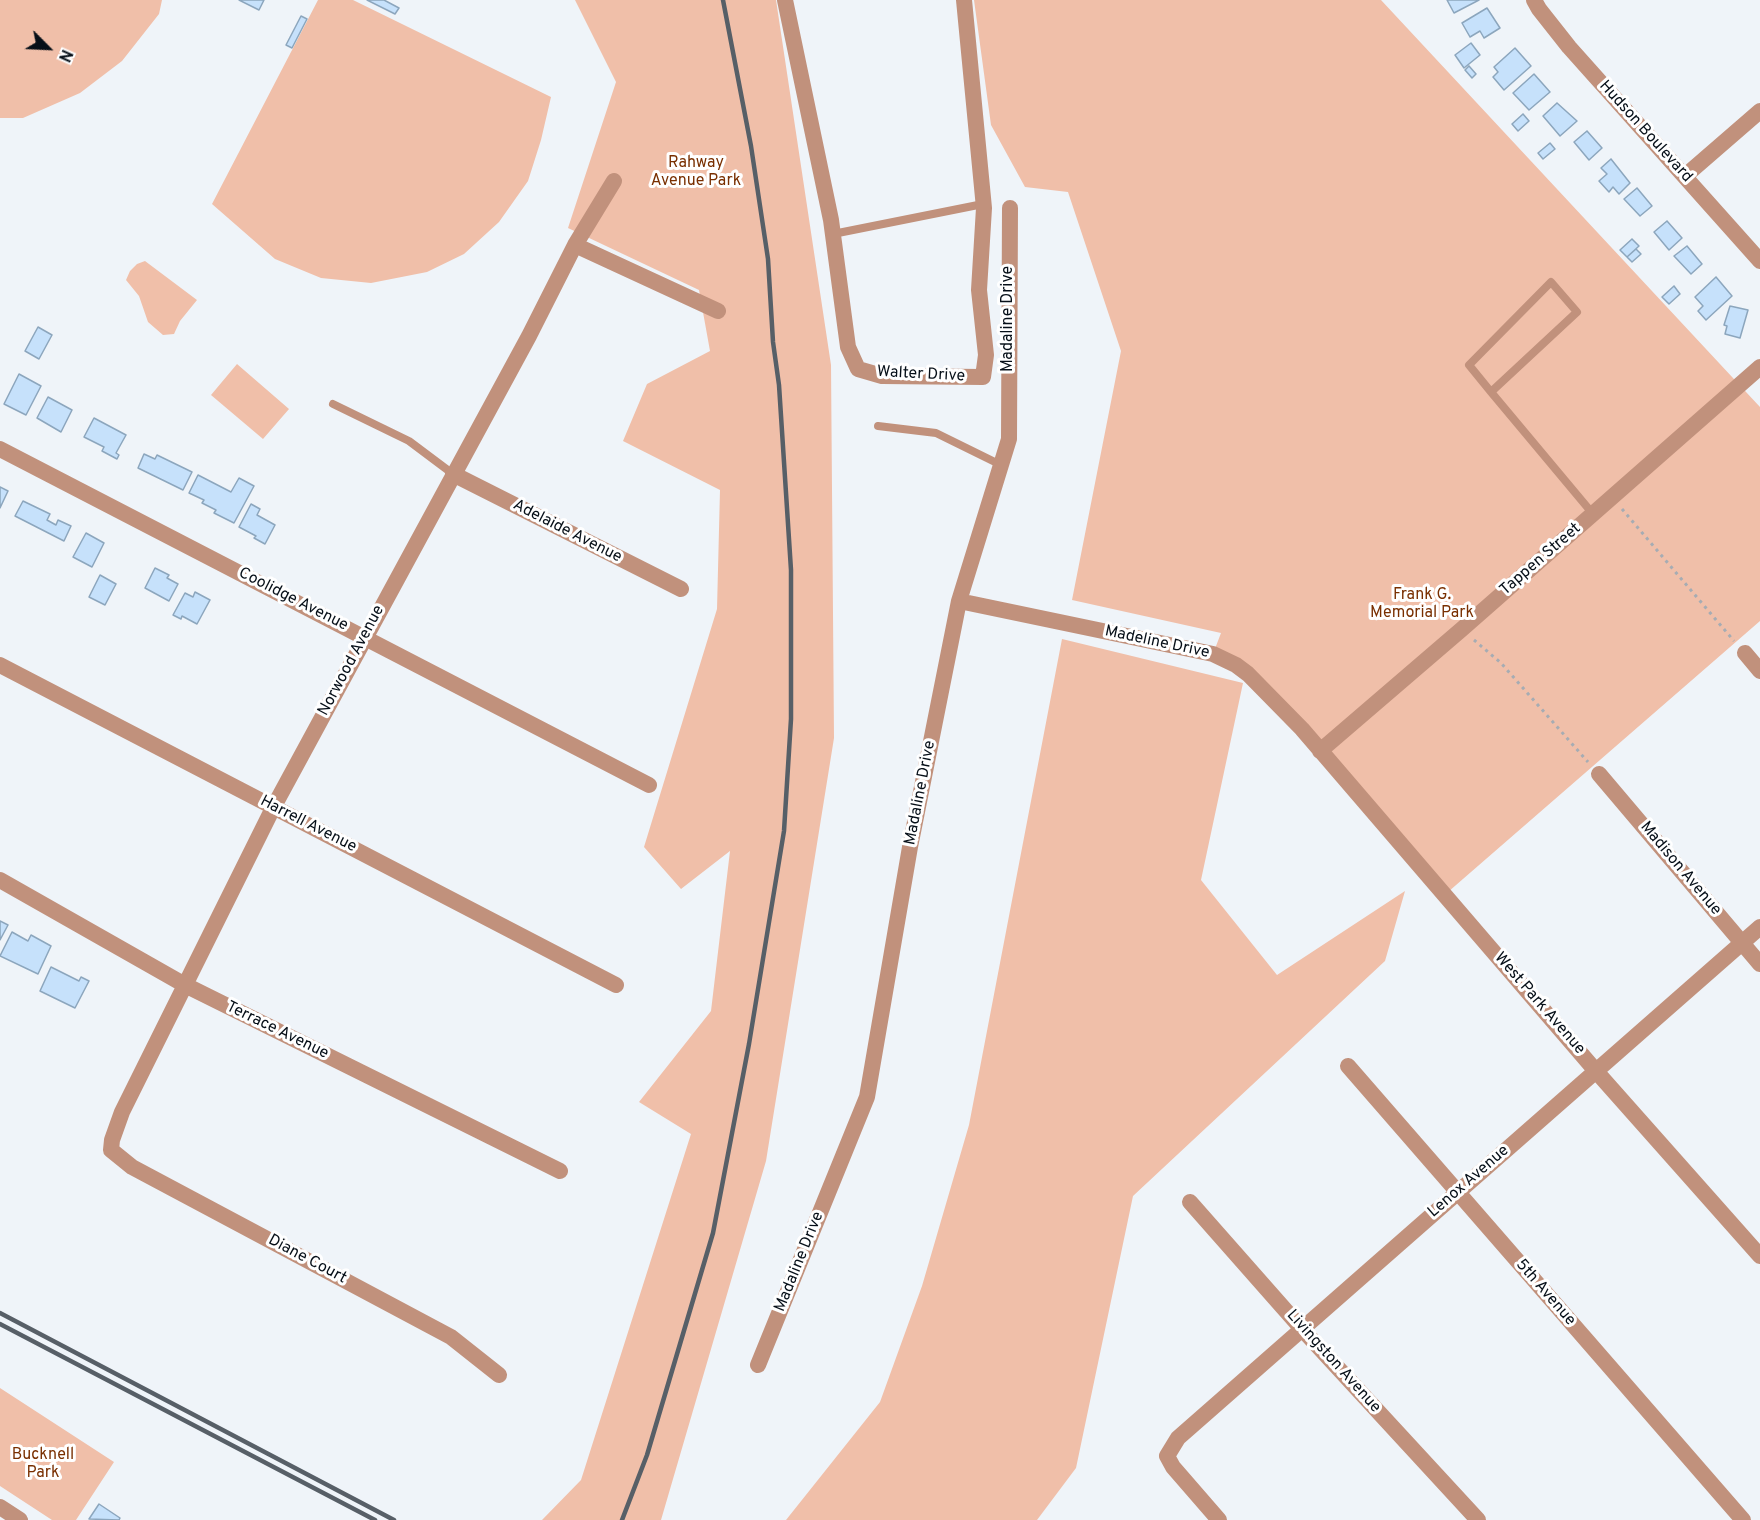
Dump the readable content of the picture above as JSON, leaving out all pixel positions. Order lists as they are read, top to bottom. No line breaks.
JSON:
{"streets":{"street":["Hudson Boulevard","Madaline Drive","Walter Drive","Adelaide Avenue","Tappen Street","Coolidge Avenue","Madeline Drive","Norwood Avenue","Harrell Avenue","Madison Avenue","West Park Avenue","Terrace Avenue","Lenox Avenue","Diane Court","5th Avenue","Livingston Avenue"]},"crossings":[["Madaline Drive","Madeline Drive"],["Adelaide Avenue","Norwood Avenue"],["Tappen Street","Madeline Drive"],["Tappen Street","West Park Avenue"],["Coolidge Avenue","Norwood Avenue"],["Madeline Drive","West Park Avenue"],["Norwood Avenue","Harrell Avenue"],["Norwood Avenue","Terrace Avenue"],["Norwood Avenue","Diane Court"],["Madison Avenue","Lenox Avenue"],["West Park Avenue","Lenox Avenue"],["Lenox Avenue","5th Avenue"],["Lenox Avenue","Livingston Avenue"]],"parks":["Rahway Avenue Park","Frank G. Memorial Park","Bucknell Park"],"north":"bottom right"}
